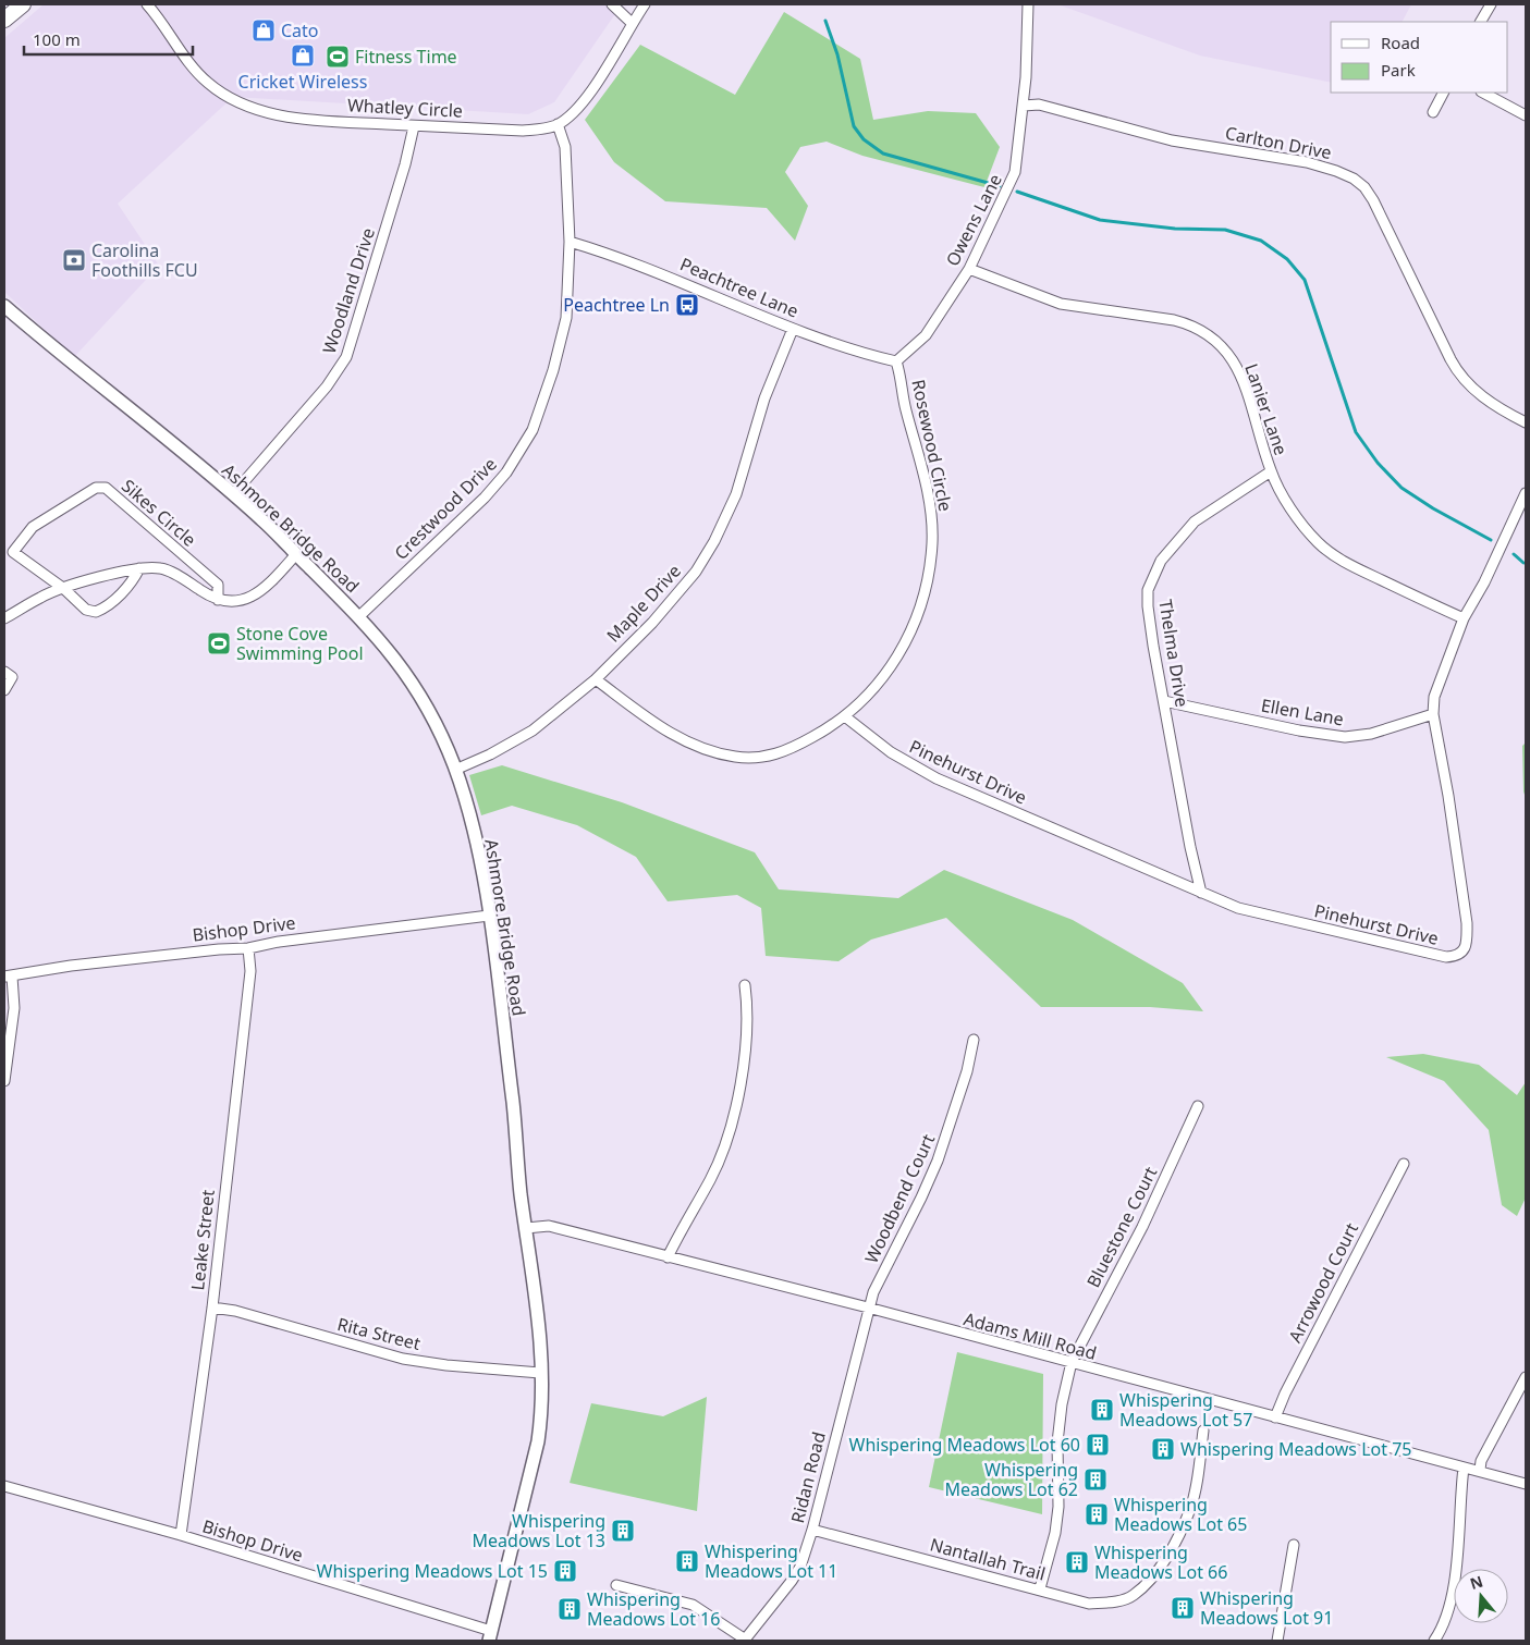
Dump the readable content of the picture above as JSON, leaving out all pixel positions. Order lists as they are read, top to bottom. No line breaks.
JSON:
{"streets":{"main road":["Ashmore Bridge Road"],"street":["Whatley Circle","Carlton Drive","Owens Lane","Peachtree Lane","Woodland Drive","Lanier Lane","Rosewood Circle","Crestwood Drive","Sikes Circle","Maple Drive","Thelma Drive","Ellen Lane","Pinehurst Drive","Bishop Drive","Woodbend Court","Bluestone Court","Leake Street","Arrowood Court","Rita Street","Adams Mill Road","Ridan Road","Nantallah Trail"]},"crossings":[["Whatley Circle","Woodland Drive"],["Whatley Circle","Crestwood Drive"],["Carlton Drive","Owens Lane"],["Owens Lane","Peachtree Lane"],["Owens Lane","Lanier Lane"],["Owens Lane","Rosewood Circle"],["Peachtree Lane","Rosewood Circle"],["Peachtree Lane","Crestwood Drive"],["Peachtree Lane","Maple Drive"],["Woodland Drive","Ashmore Bridge Road"],["Lanier Lane","Thelma Drive"],["Lanier Lane","Pinehurst Drive"],["Rosewood Circle","Maple Drive"],["Rosewood Circle","Pinehurst Drive"],["Crestwood Drive","Ashmore Bridge Road"],["Ashmore Bridge Road","Maple Drive"],["Ashmore Bridge Road","Bishop Drive"],["Ashmore Bridge Road","Rita Street"],["Ashmore Bridge Road","Adams Mill Road"],["Thelma Drive","Ellen Lane"],["Thelma Drive","Pinehurst Drive"],["Ellen Lane","Pinehurst Drive"],["Bishop Drive","Leake Street"],["Woodbend Court","Adams Mill Road"],["Woodbend Court","Ridan Road"],["Bluestone Court","Adams Mill Road"],["Bluestone Court","Nantallah Trail"],["Leake Street","Rita Street"],["Arrowood Court","Adams Mill Road"],["Adams Mill Road","Ridan Road"],["Ridan Road","Nantallah Trail"]],"places":{"shop":["Cato","Cricket Wireless"],"sports":["Fitness Time","Stone Cove Swimming Pool"],"bank":["Carolina Foothills FCU"],"bus stop":["Peachtree Ln"],"building":["Whispering Meadows Lot 57","Whispering Meadows Lot 60","Whispering Meadows Lot 75","Whispering Meadows Lot 62","Whispering Meadows Lot 65","Whispering Meadows Lot 13","Whispering Meadows Lot 11","Whispering Meadows Lot 66","Whispering Meadows Lot 15","Whispering Meadows Lot 91","Whispering Meadows Lot 16"]},"legend":["Road","Park"],"scale_bar":"100 m","north":"top"}
